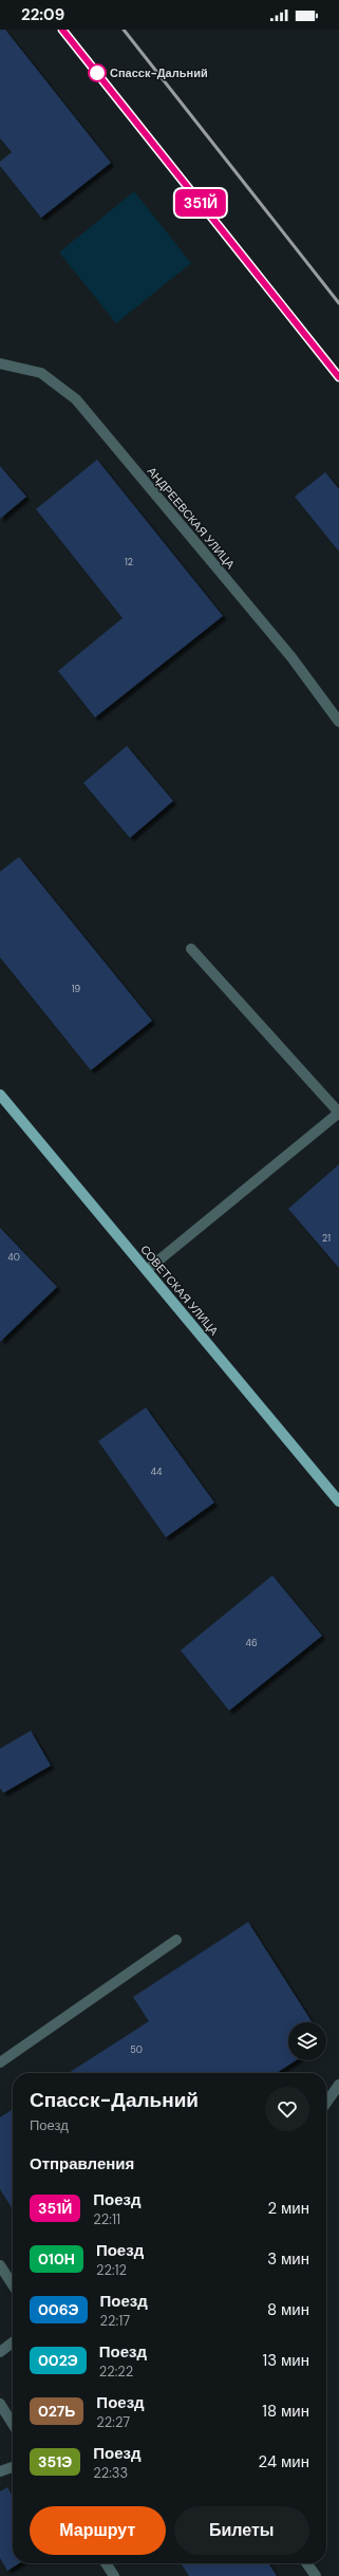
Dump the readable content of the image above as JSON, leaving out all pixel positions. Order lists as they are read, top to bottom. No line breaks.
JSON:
{"streets":{"main road":["СОВЕТСКАЯ УЛИЦА"],"street":["АНДРЕЕВСКАЯ УЛИЦА"]},"places":["Спасск-Дальний"],"house_numbers":["12","19","21","40","44","46","50"],"page":{"status":"22:09","on_map":"351Й","heading":[["Спасск-Дальний","Поезд"],"Отправления"],"list":[{"mark":"351Й","name":"Поезд","note":"22:11","value":"2 мин"},{"mark":"010Н","name":"Поезд","note":"22:12","value":"3 мин"},{"mark":"006Э","name":"Поезд","note":"22:17","value":"8 мин"},{"mark":"002Э","name":"Поезд","note":"22:22","value":"13 мин"},{"mark":"027Ь","name":"Поезд","note":"22:27","value":"18 мин"},{"mark":"351Э","name":"Поезд","note":"22:33","value":"24 мин"}],"buttons":["Маршрут","Билеты"]}}
